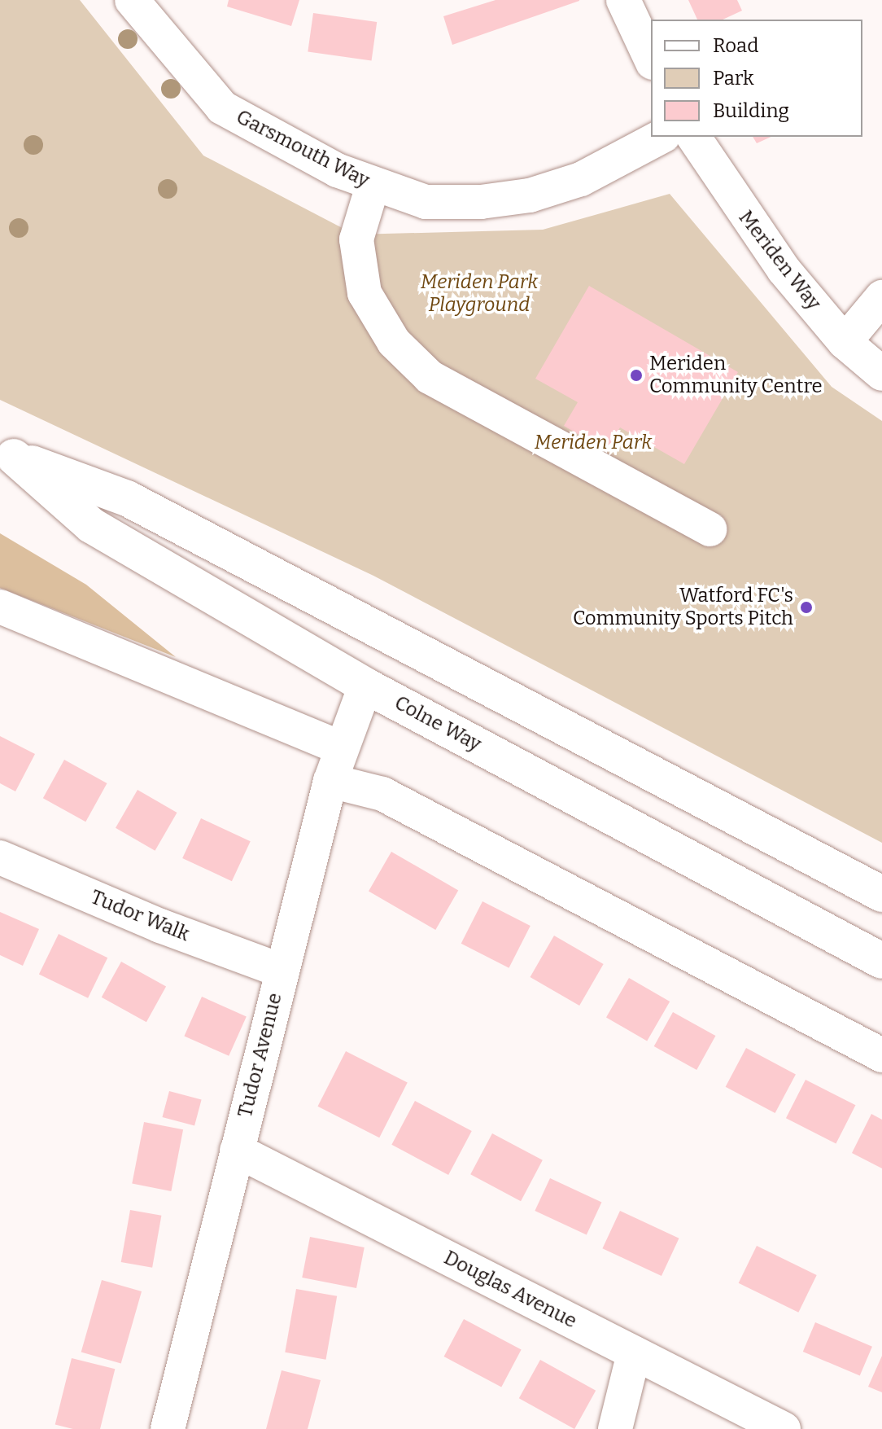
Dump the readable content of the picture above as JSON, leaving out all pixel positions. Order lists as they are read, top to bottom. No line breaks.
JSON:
{"streets":{"highway":["Colne Way"],"street":["Garsmouth Way","Meriden Way","Tudor Walk","Tudor Avenue","Douglas Avenue"]},"crossings":[["Colne Way","Tudor Avenue"],["Tudor Walk","Tudor Avenue"],["Tudor Avenue","Douglas Avenue"]],"parks":["Meriden Park Playground","Meriden Park"],"places":["Meriden Community Centre","Watford FC's Community Sports Pitch"],"legend":["Road","Park","Building"]}
